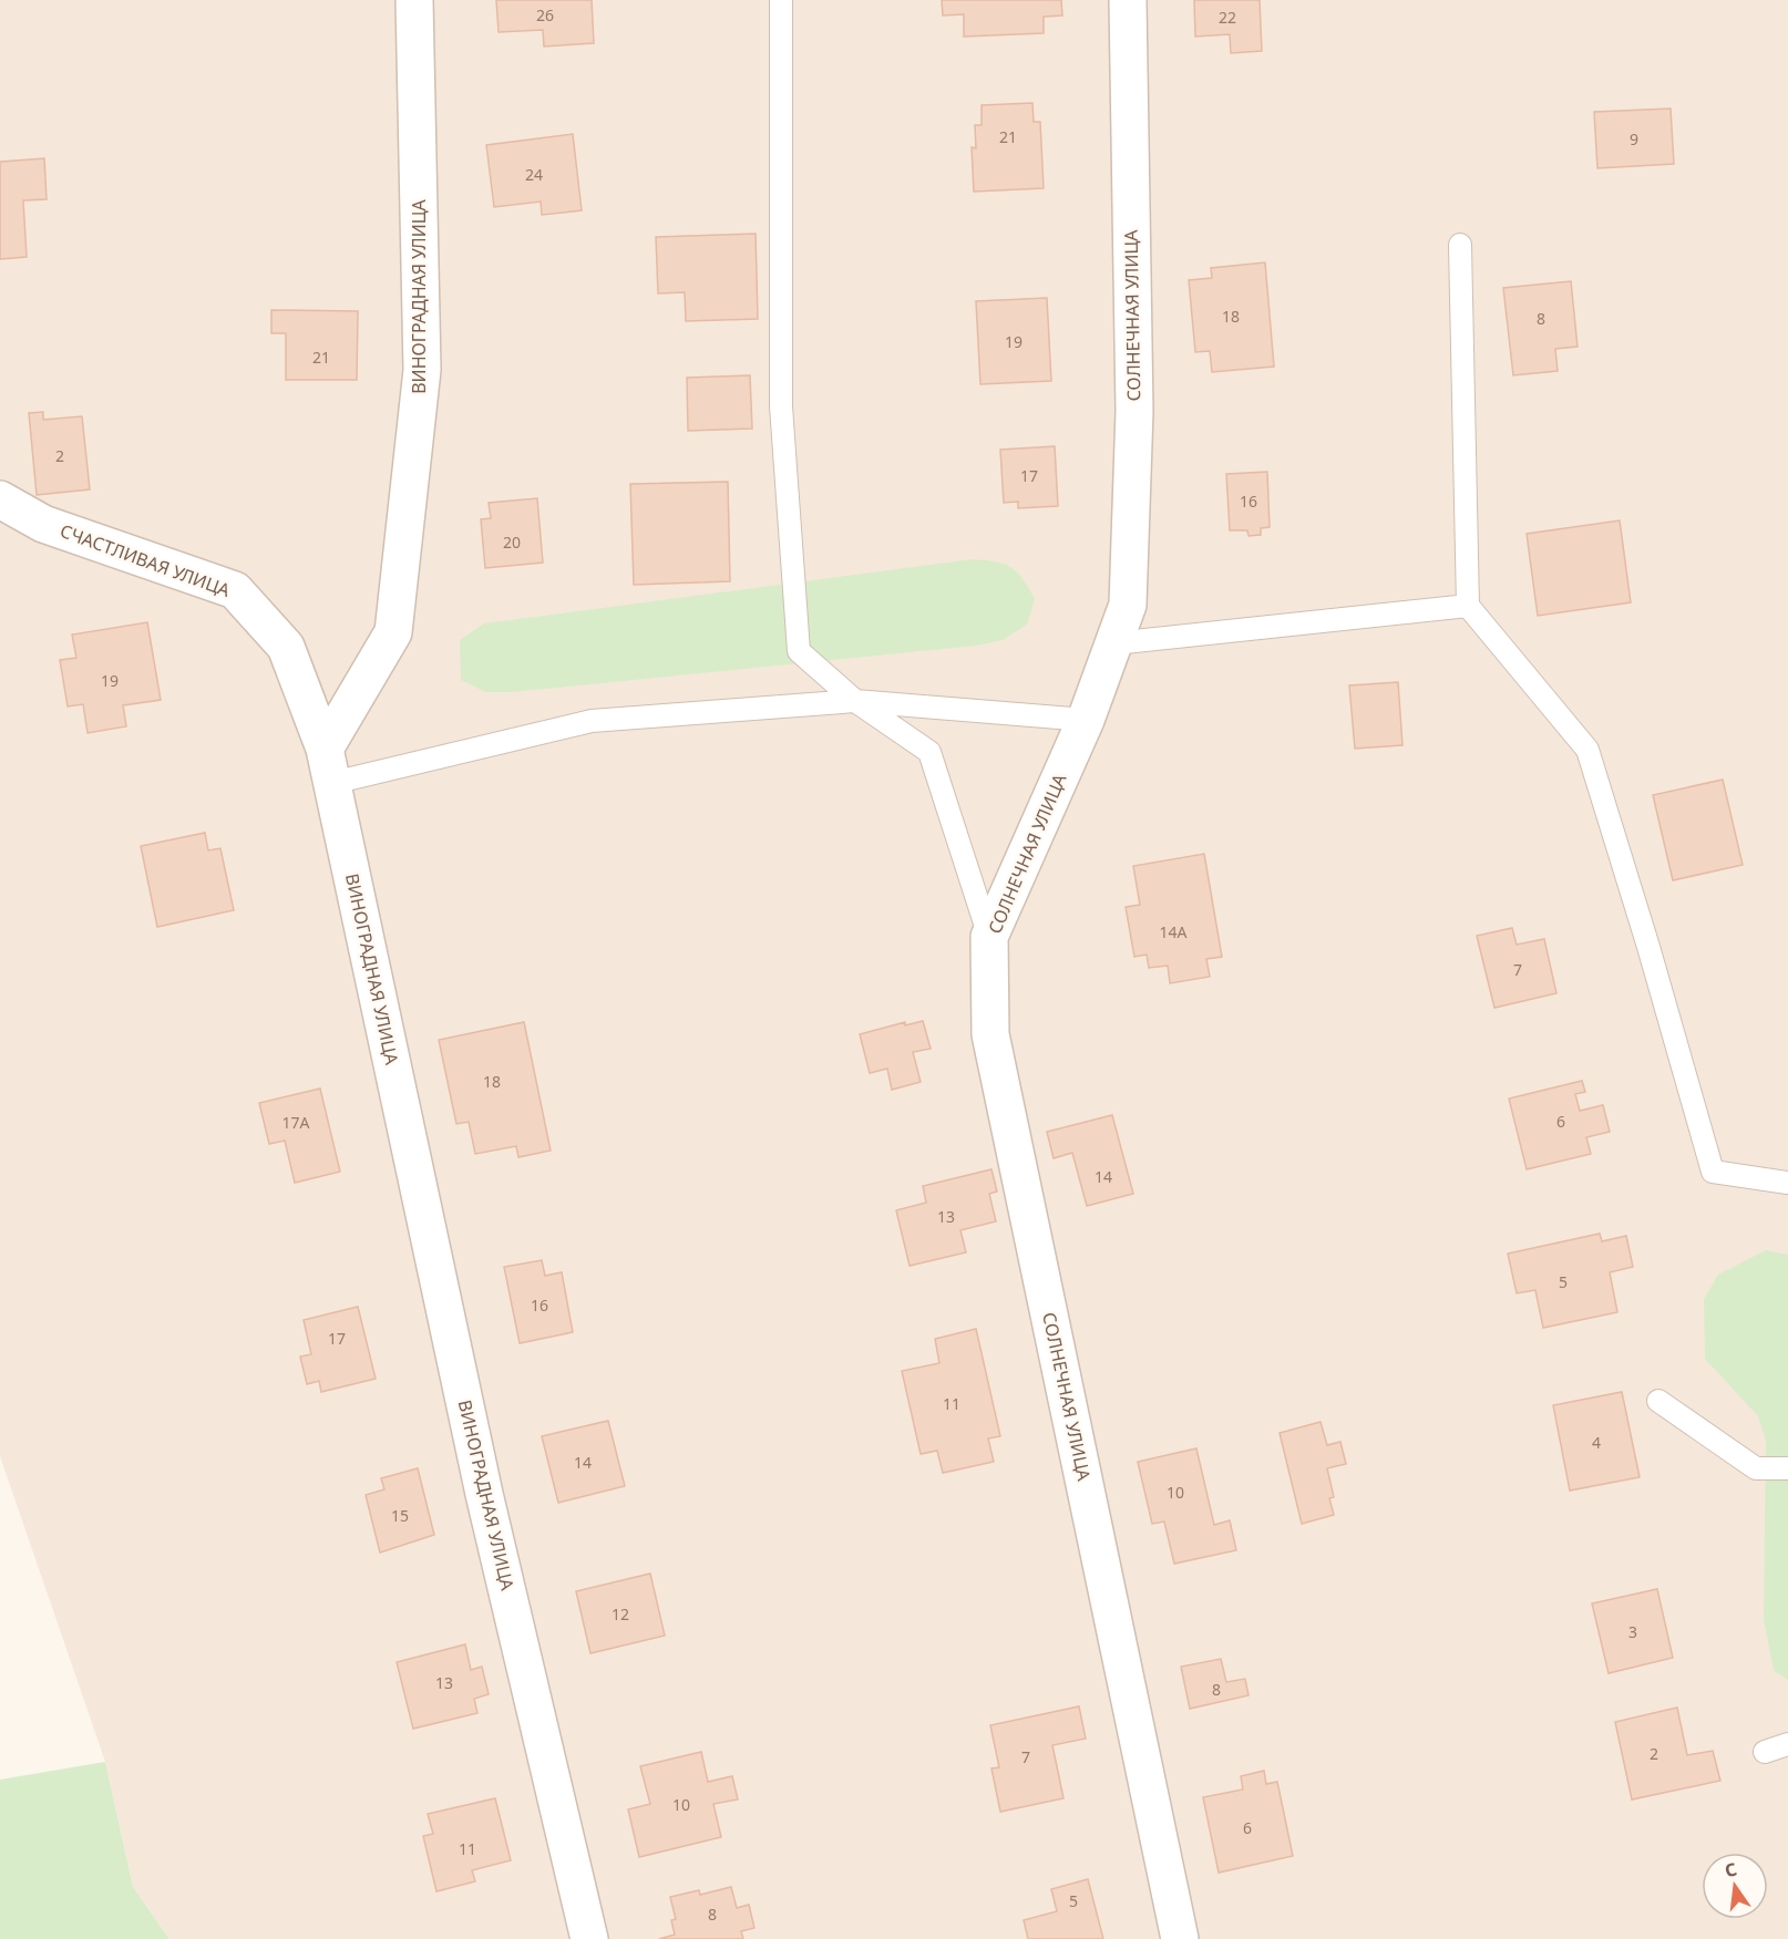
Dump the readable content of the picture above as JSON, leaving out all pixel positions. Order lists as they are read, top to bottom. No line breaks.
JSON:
{"streets":{"street":["ВИНОГРАДНАЯ УЛИЦА","СОЛНЕЧНАЯ УЛИЦА","СЧАСТЛИВАЯ УЛИЦА"]},"crossings":[["ВИНОГРАДНАЯ УЛИЦА","СЧАСТЛИВАЯ УЛИЦА"]],"house_numbers":["26","22","21","9","24","18","8","19","21","2","17","16","20","19","14А","7","18","6","17А","14","13","5","16","17","11","4","14","10","15","12","3","13","8","2","7","10","6","11","5","8"],"north":"top"}
